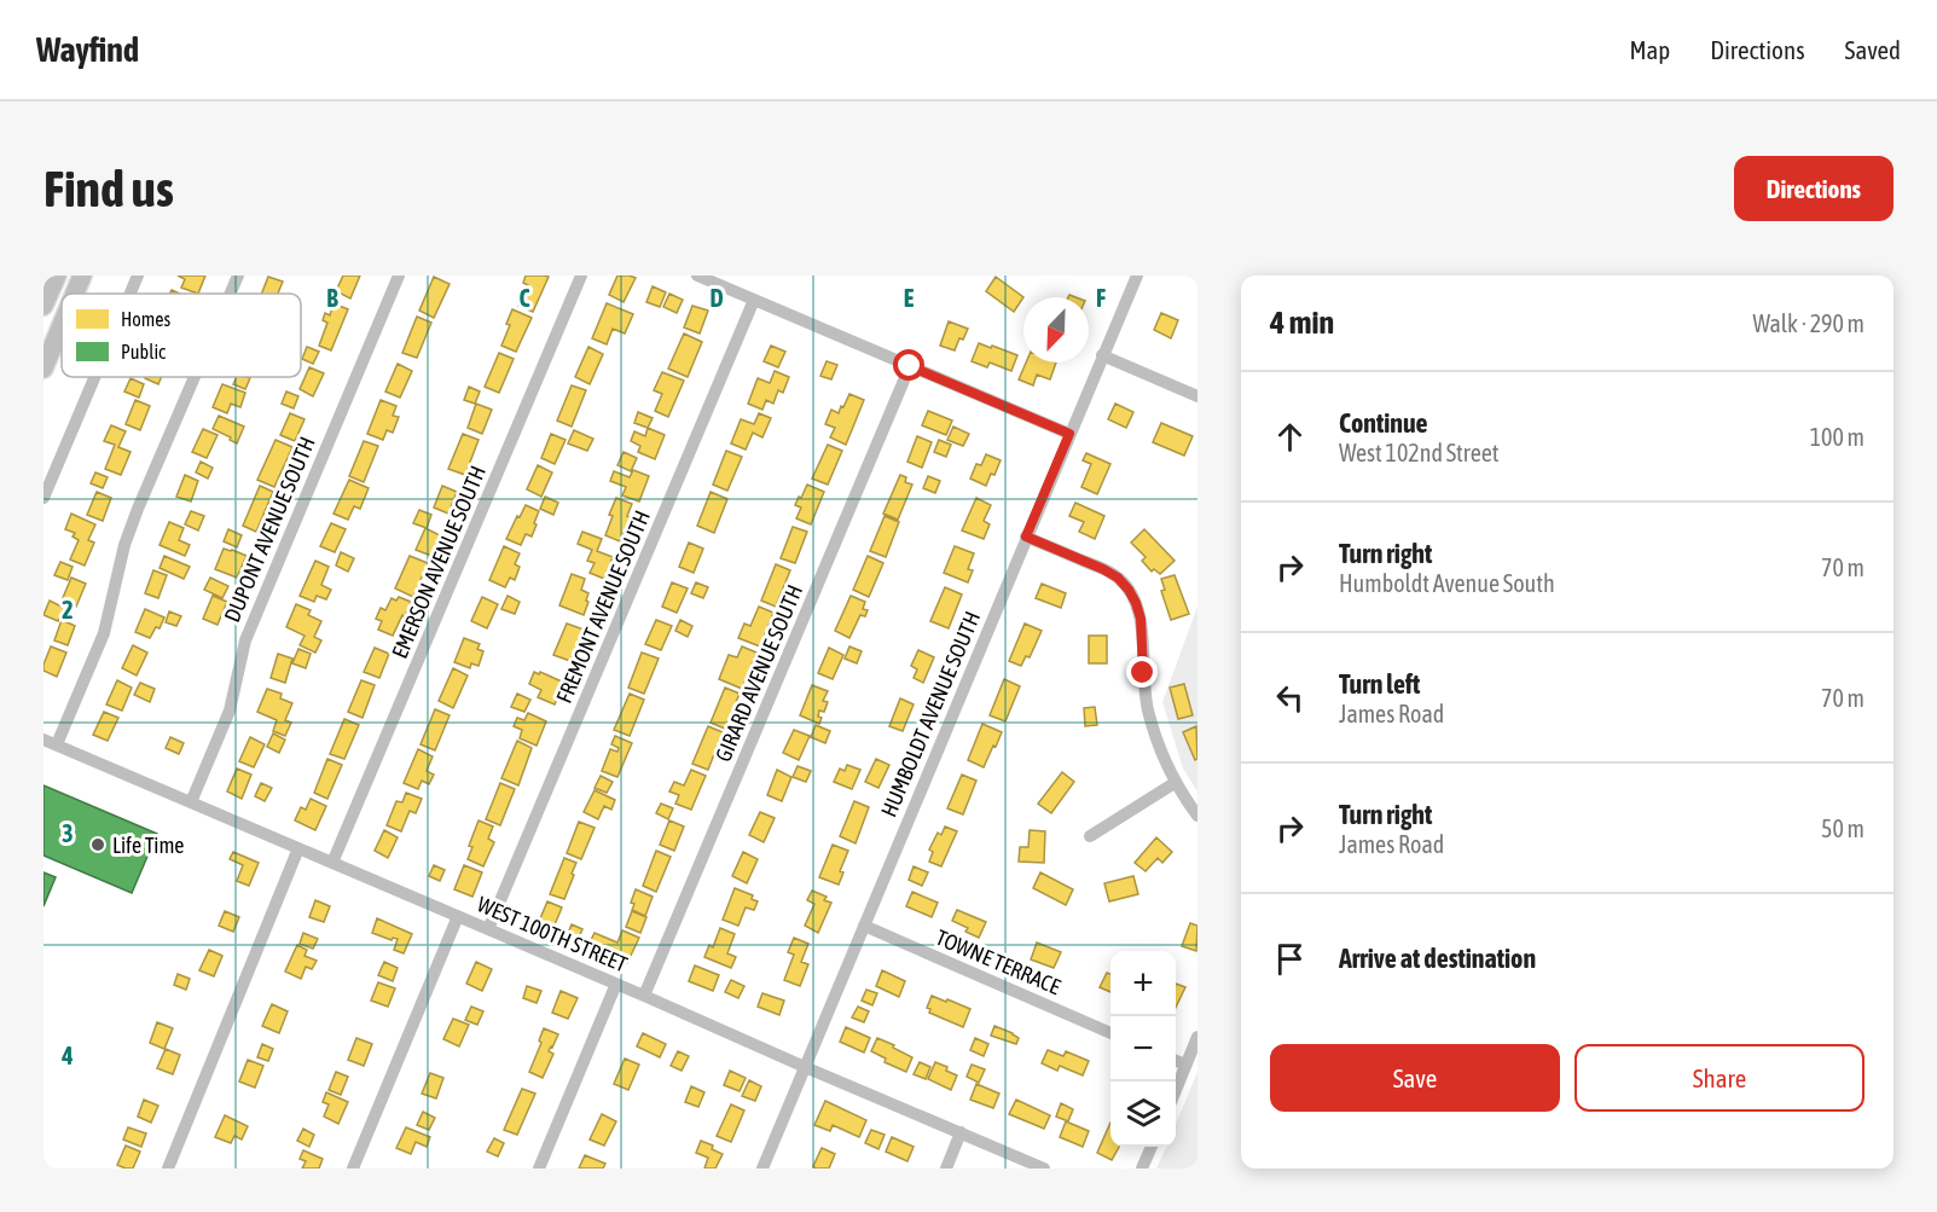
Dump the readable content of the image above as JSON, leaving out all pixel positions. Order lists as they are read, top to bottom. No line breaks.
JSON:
{"streets":{"street":["DUPONT AVENUE SOUTH","EMERSON AVENUE SOUTH","FREMONT AVENUE SOUTH","GIRARD AVENUE SOUTH","HUMBOLDT AVENUE SOUTH","WEST 100TH STREET","TOWNE TERRACE"]},"crossings":[["DUPONT AVENUE SOUTH","WEST 100TH STREET"],["EMERSON AVENUE SOUTH","WEST 100TH STREET"],["FREMONT AVENUE SOUTH","WEST 100TH STREET"],["GIRARD AVENUE SOUTH","WEST 100TH STREET"],["HUMBOLDT AVENUE SOUTH","WEST 100TH STREET"],["HUMBOLDT AVENUE SOUTH","TOWNE TERRACE"]],"places":["Life Time"],"legend":["Homes","Public"],"north":"bottom left","page":{"header":"Wayfind","nav":["Map","Directions","Saved"],"buttons":["Directions",["Save","Share"]],"title":"Find us","heading":["4 min","Walk · 290 m"],"list":[["Continue","West 102nd Street","100 m"],["Turn right","Humboldt Avenue South","70 m"],["Turn left","James Road","70 m"],["Turn right","James Road","50 m"],"Arrive at destination"],"map_buttons":["+","−"]},"grid":{"columns":["B","C","D","E","F"],"rows":["2","3","4"]}}
